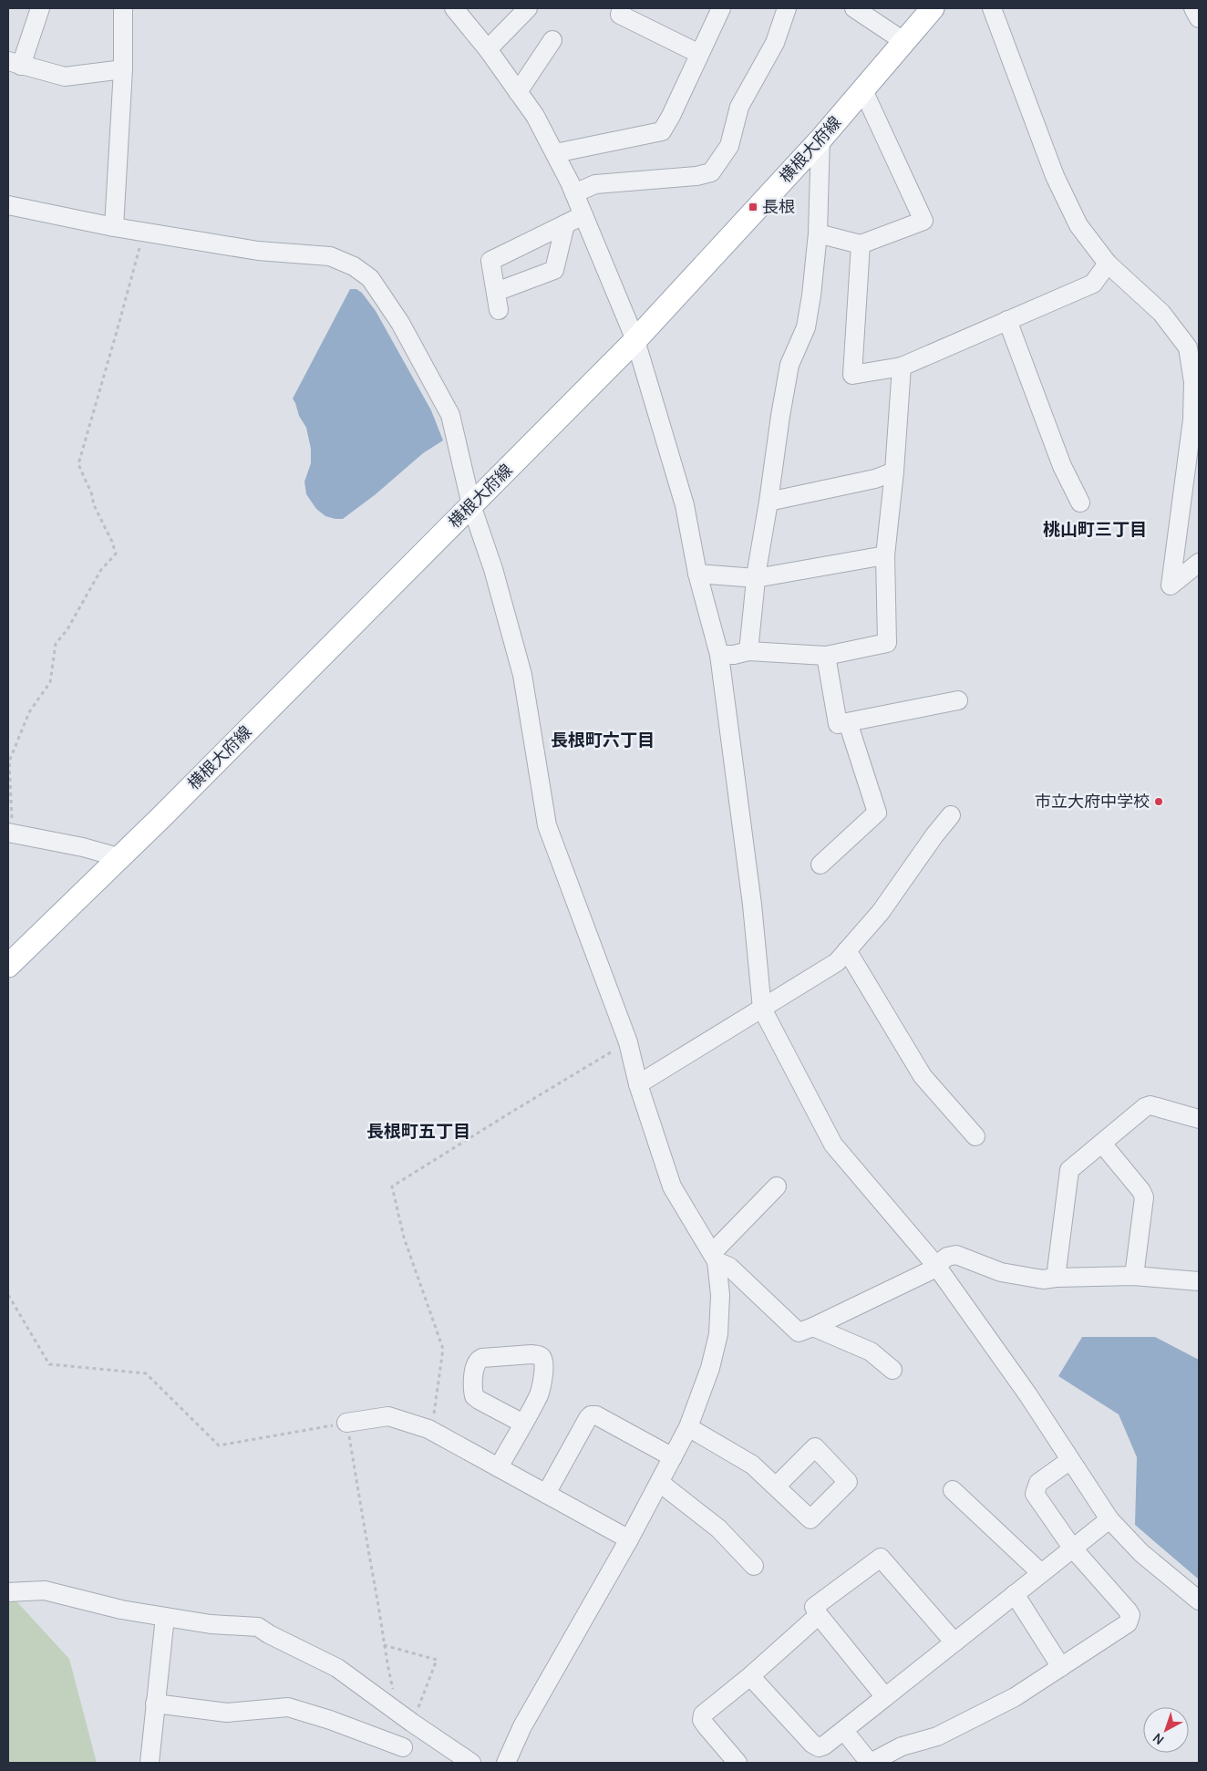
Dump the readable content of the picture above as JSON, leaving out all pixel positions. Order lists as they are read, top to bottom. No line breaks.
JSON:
{"streets":{"main road":["横根大府線"]},"districts":["桃山町三丁目","長根町六丁目","長根町五丁目"],"places":{"transit":["長根"],"other":["市立大府中学校"]},"north":"bottom left"}
